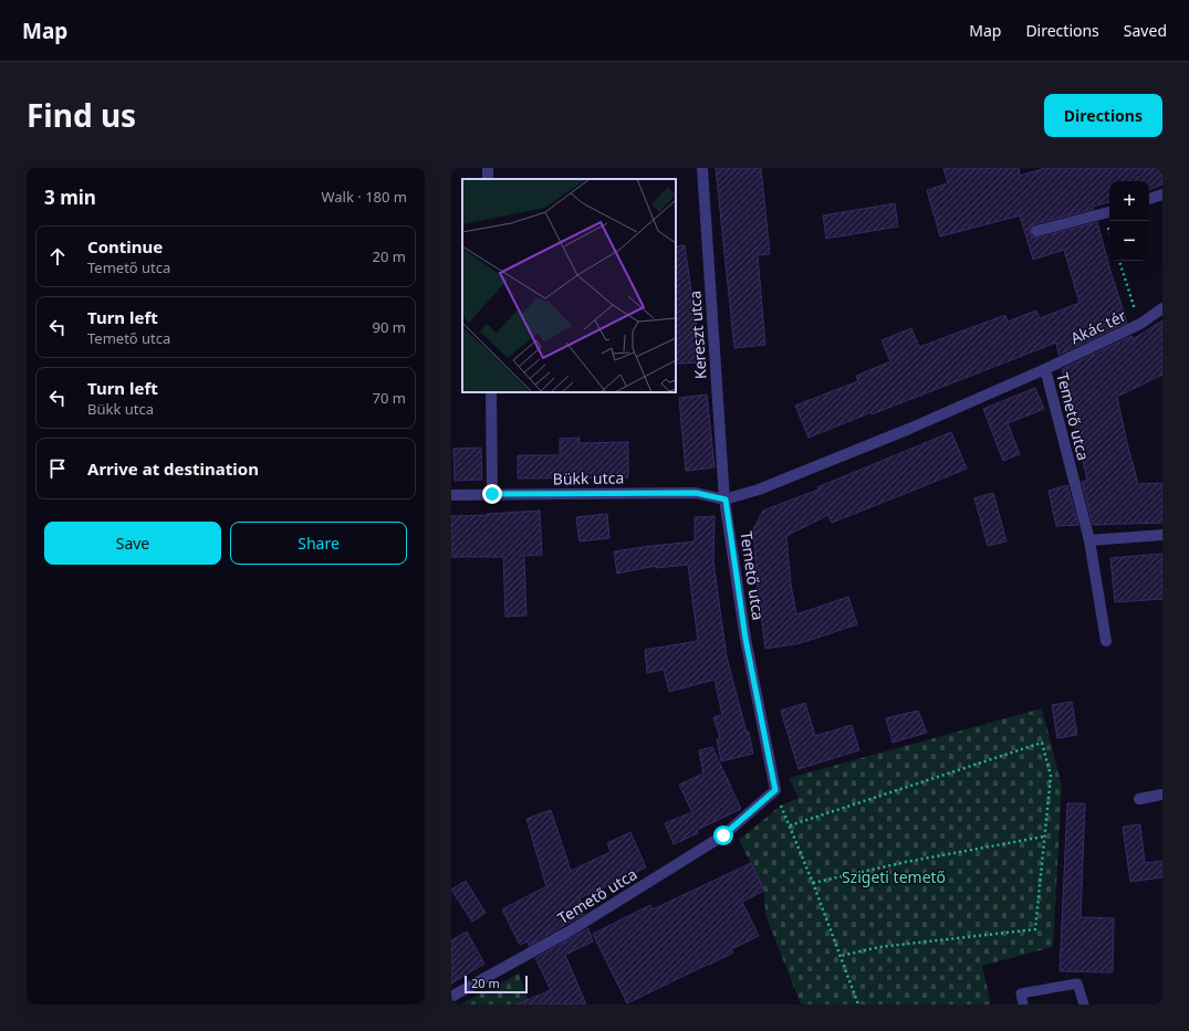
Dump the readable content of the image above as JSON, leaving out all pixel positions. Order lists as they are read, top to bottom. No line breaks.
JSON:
{"streets":{"street":["Akác tér","Kereszt utca","Temető utca","Bükk utca"]},"crossings":[["Akác tér","Temető utca"],["Kereszt utca","Temető utca"],["Kereszt utca","Bükk utca"],["Temető utca","Bükk utca"]],"parks":["Szigeti temető"],"scale_bar":"20 m","page":{"header":"Map","nav":["Map","Directions","Saved"],"title":"Find us","buttons":["Directions",["Save","Share"]],"heading":["3 min","Walk · 180 m"],"map_buttons":["+","−"],"list":[["Continue","Temető utca","20 m"],["Turn left","Temető utca","90 m"],["Turn left","Bükk utca","70 m"],"Arrive at destination"],"scale":"20 m"}}
